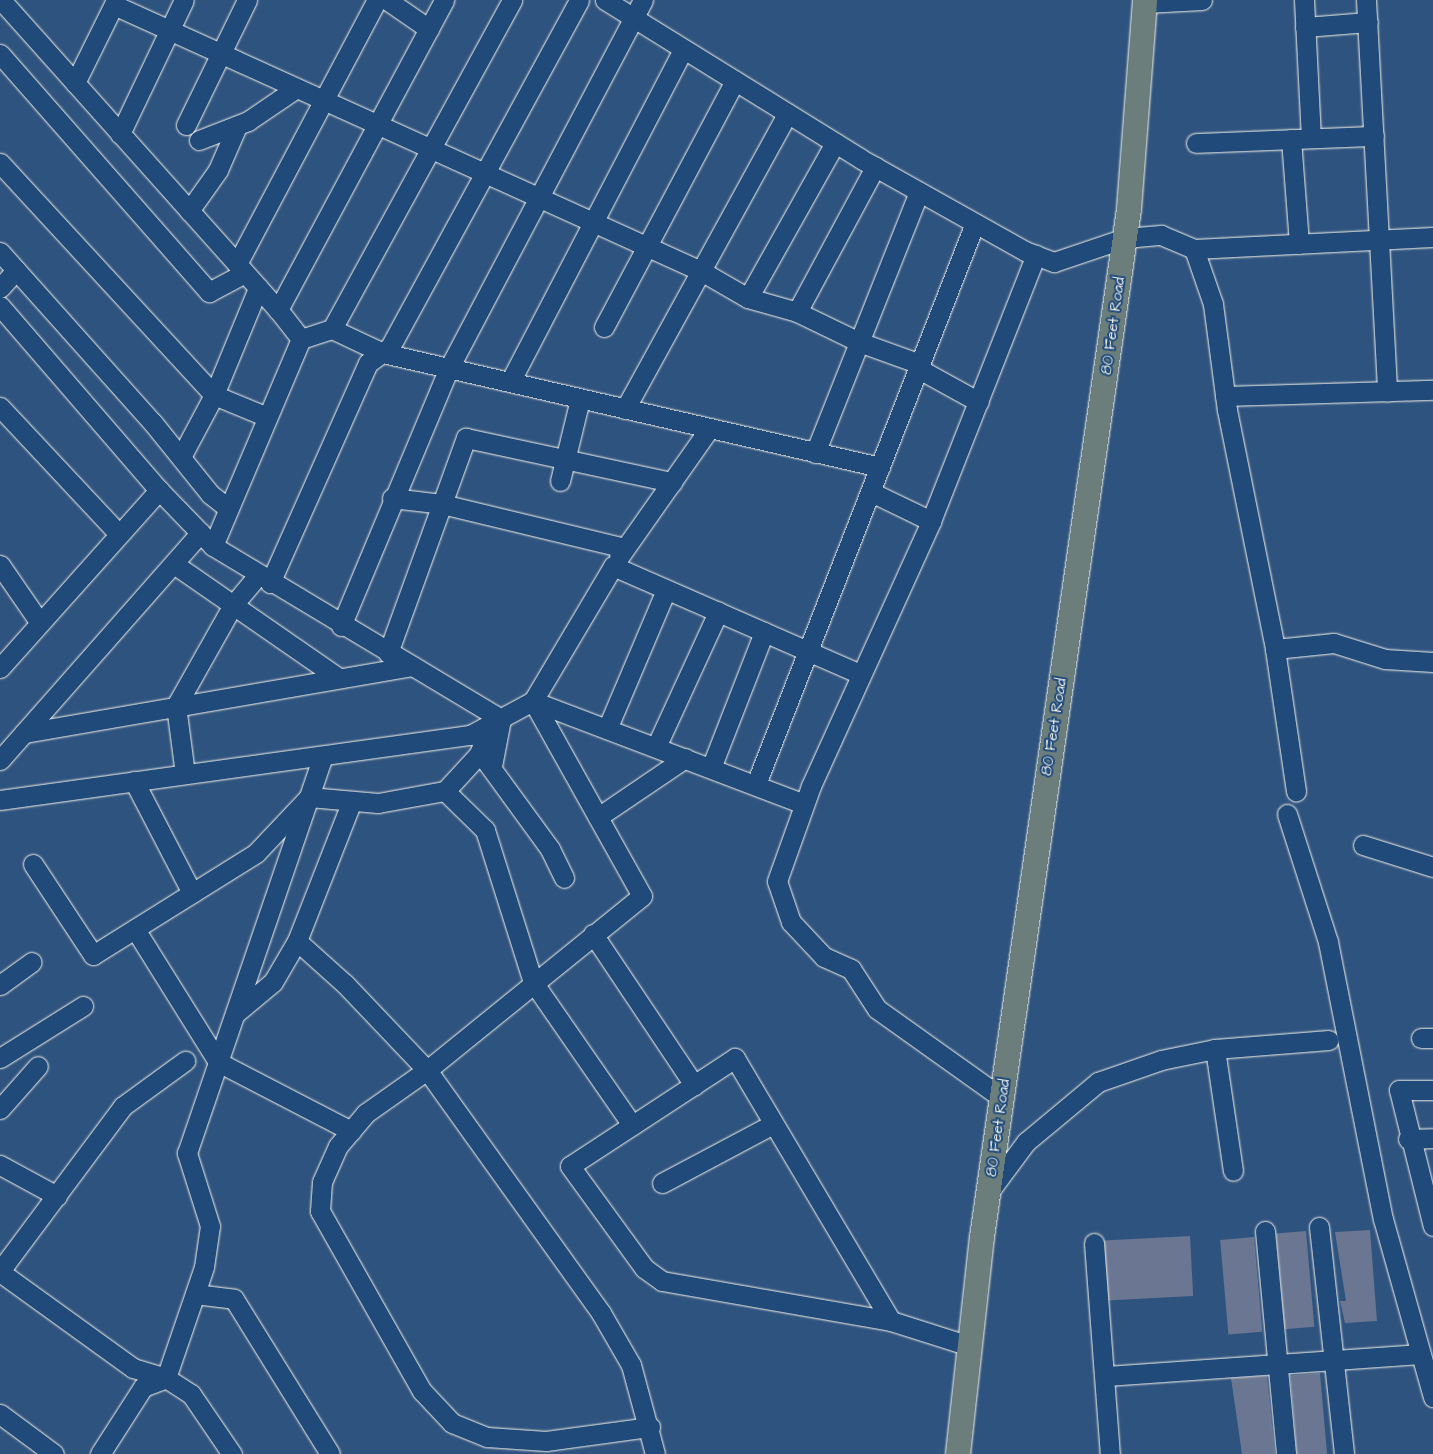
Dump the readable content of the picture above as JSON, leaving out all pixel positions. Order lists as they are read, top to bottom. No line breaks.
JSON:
{"streets":{"main road":["80 Feet Road"]}}
